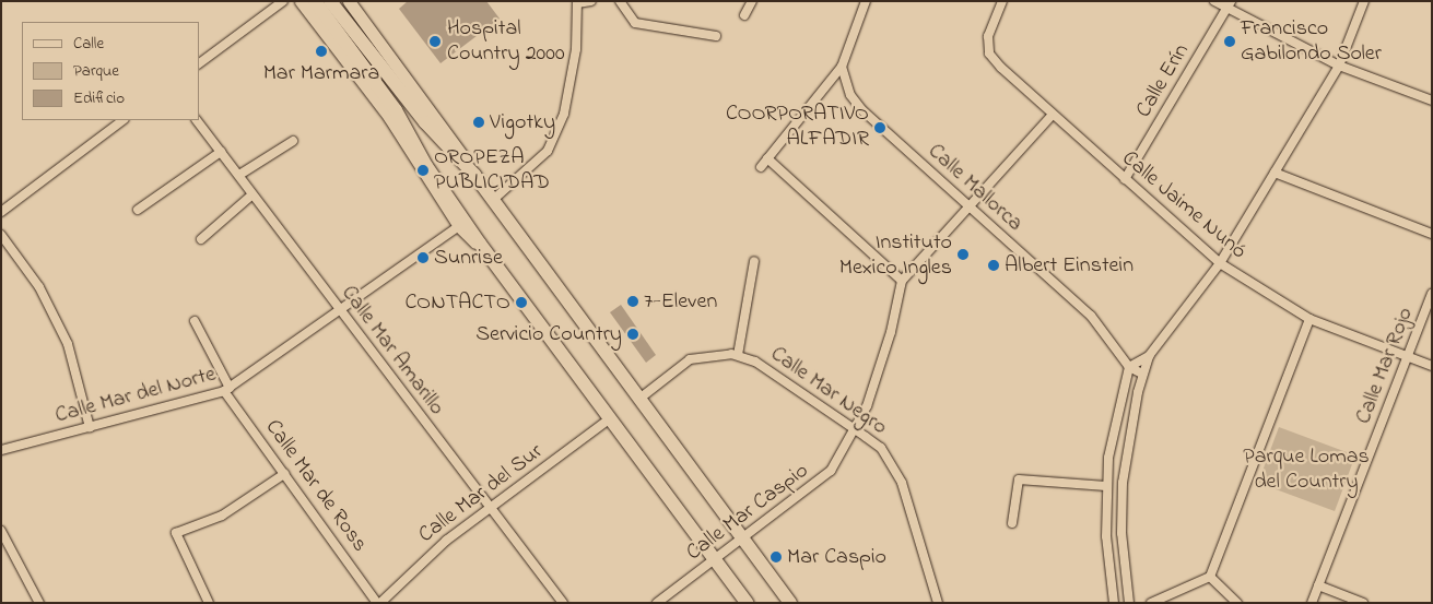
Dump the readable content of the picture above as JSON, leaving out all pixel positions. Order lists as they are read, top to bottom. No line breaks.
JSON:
{"streets":{"street":["Calle Erín","Calle Mallorca","Calle Jaime Nunó","Calle Mar Amarillo","Calle Mar Rojo","Calle Mar Negro","Calle Mar del Norte","Calle Mar de Ross","Calle Mar del Sur","Calle Mar Caspio"]},"crossings":[["Calle Erín","Calle Jaime Nunó"],["Calle Mallorca","Calle Mar Caspio"],["Calle Jaime Nunó","Calle Mar Rojo"],["Calle Jaime Nunó","Calle Mar Caspio"],["Calle Mar Amarillo","Calle Mar del Norte"],["Calle Mar Amarillo","Calle Mar del Sur"],["Calle Mar Negro","Calle Mar Caspio"],["Calle Mar del Norte","Calle Mar de Ross"],["Calle Mar de Ross","Calle Mar del Sur"]],"parks":["Parque Lomas del Country"],"places":["Hospital Country 2000","Francisco Gabilondo Soler","Mar Marmara","Vigotky","COORPORATIVO ALFADIR","OROPEZA PUBLICIDAD","Instituto Mexico Ingles","Sunrise","Albert Einstein","7-Eleven","CONTACTO","Servicio Country","Mar Caspio"],"legend":["Calle","Parque","Edificio"]}
